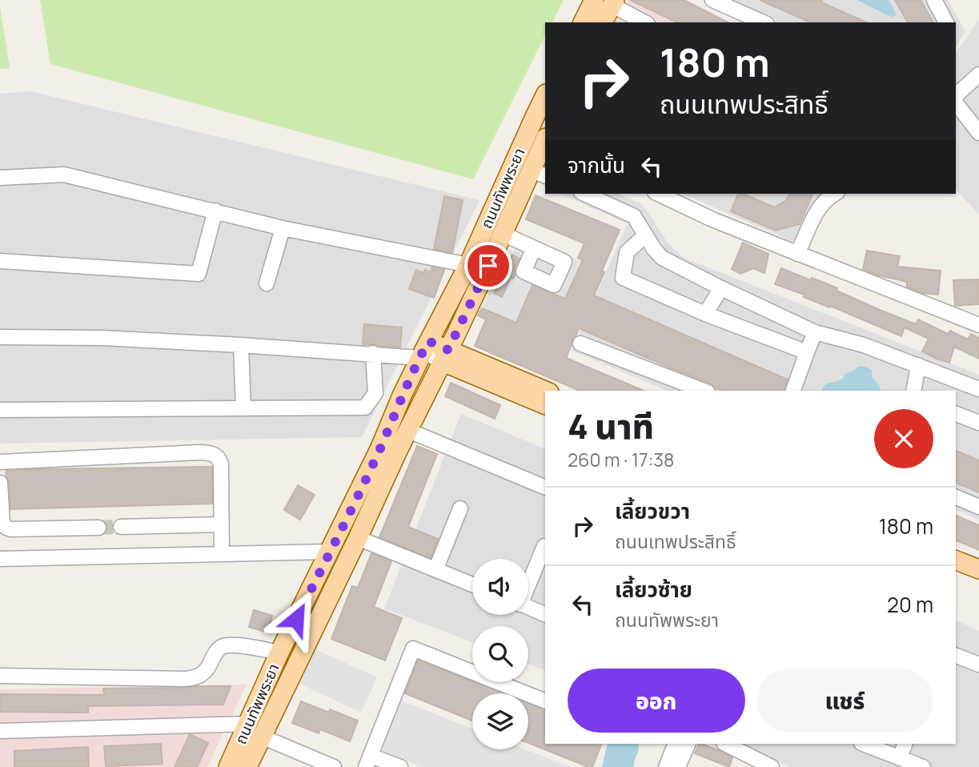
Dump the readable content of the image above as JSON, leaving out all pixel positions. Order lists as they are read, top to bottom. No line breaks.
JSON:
{"streets":{"main road":["ถนนทัพพระยา"]},"page":{"turn":["180 m","ถนนเทพประสิทธิ์"],"then":"จากนั้น","heading":["4 นาที","260 m · 17:38"],"list":[{"name":"เลี้ยวขวา","note":"ถนนเทพประสิทธิ์","value":"180 m"},{"name":"เลี้ยวซ้าย","note":"ถนนทัพพระยา","value":"20 m"}],"buttons":["ออก","แชร์"]}}
